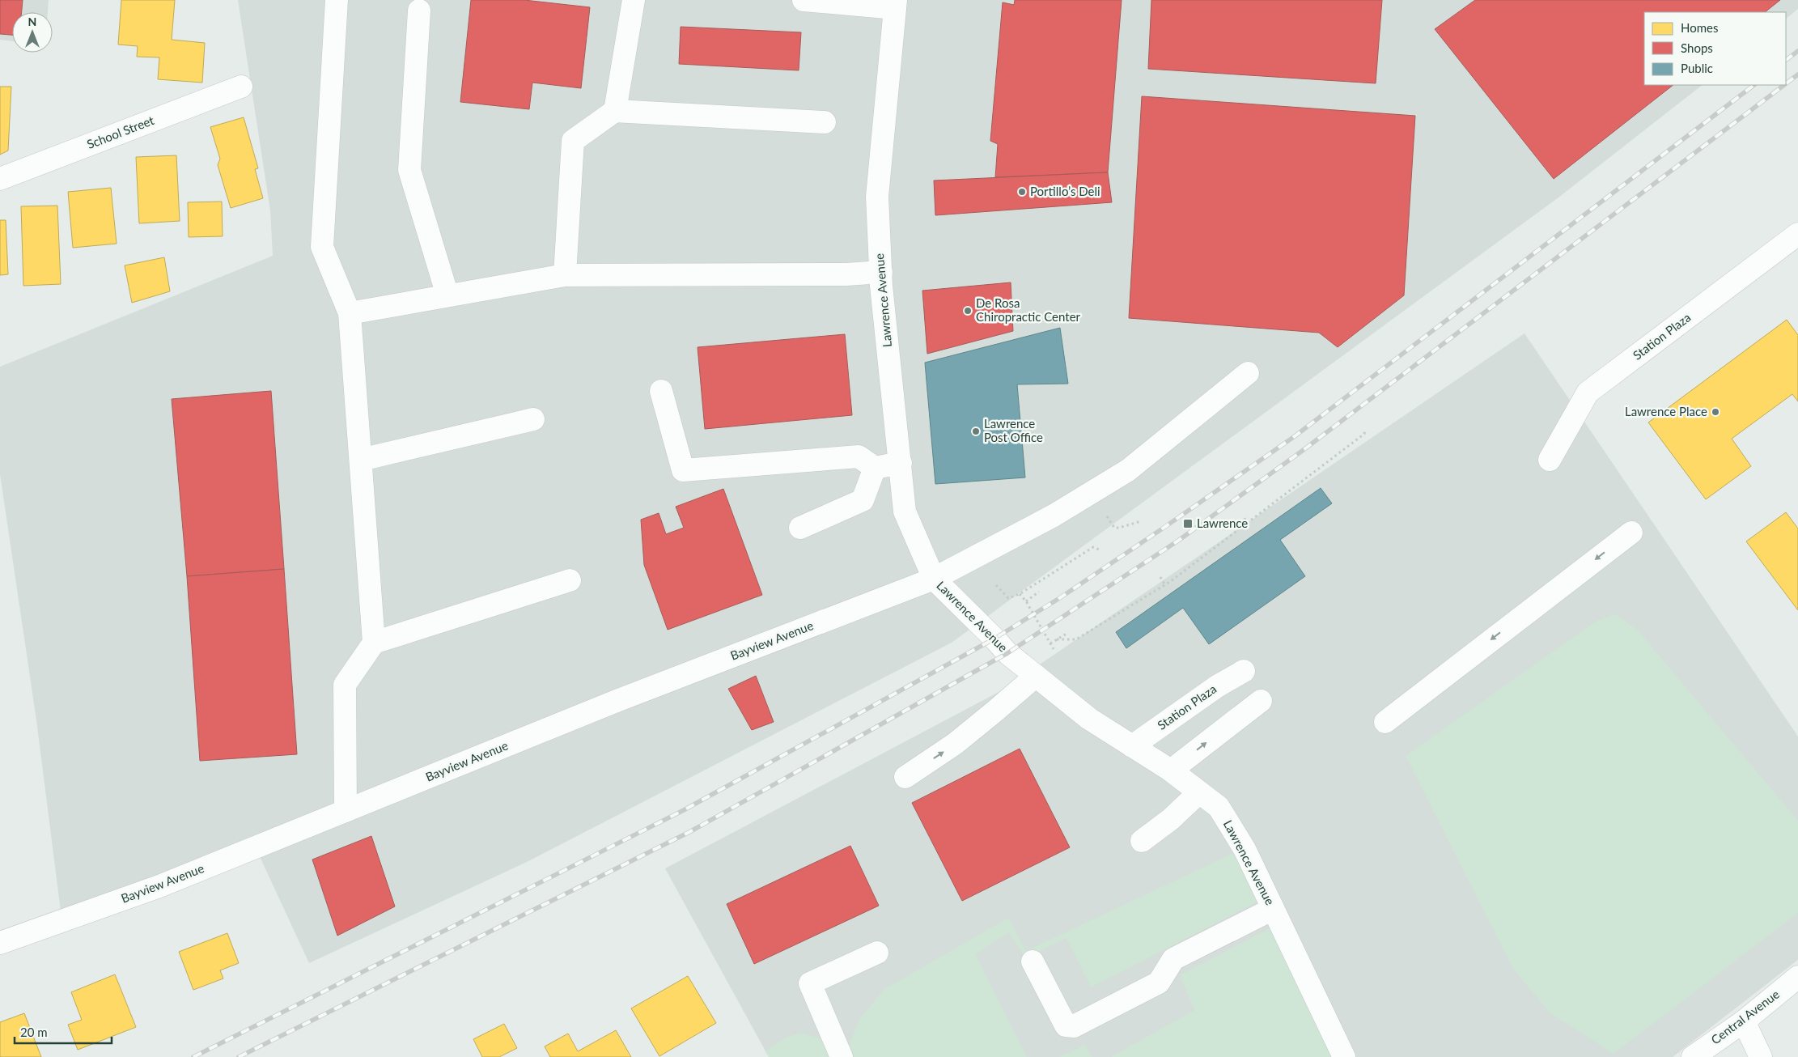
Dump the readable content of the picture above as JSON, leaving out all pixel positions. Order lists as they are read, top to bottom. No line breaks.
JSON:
{"streets":{"street":["School Street","Lawrence Avenue","Station Plaza","Bayview Avenue","Central Avenue"]},"crossings":[["Lawrence Avenue","Station Plaza"],["Lawrence Avenue","Bayview Avenue"]],"places":{"other":["Portillo’s Deli","De Rosa Chiropractic Center","Lawrence Place","Lawrence Post Office"],"transit":["Lawrence"]},"legend":["Homes","Shops","Public"],"scale_bar":"20 m","north":"top"}
